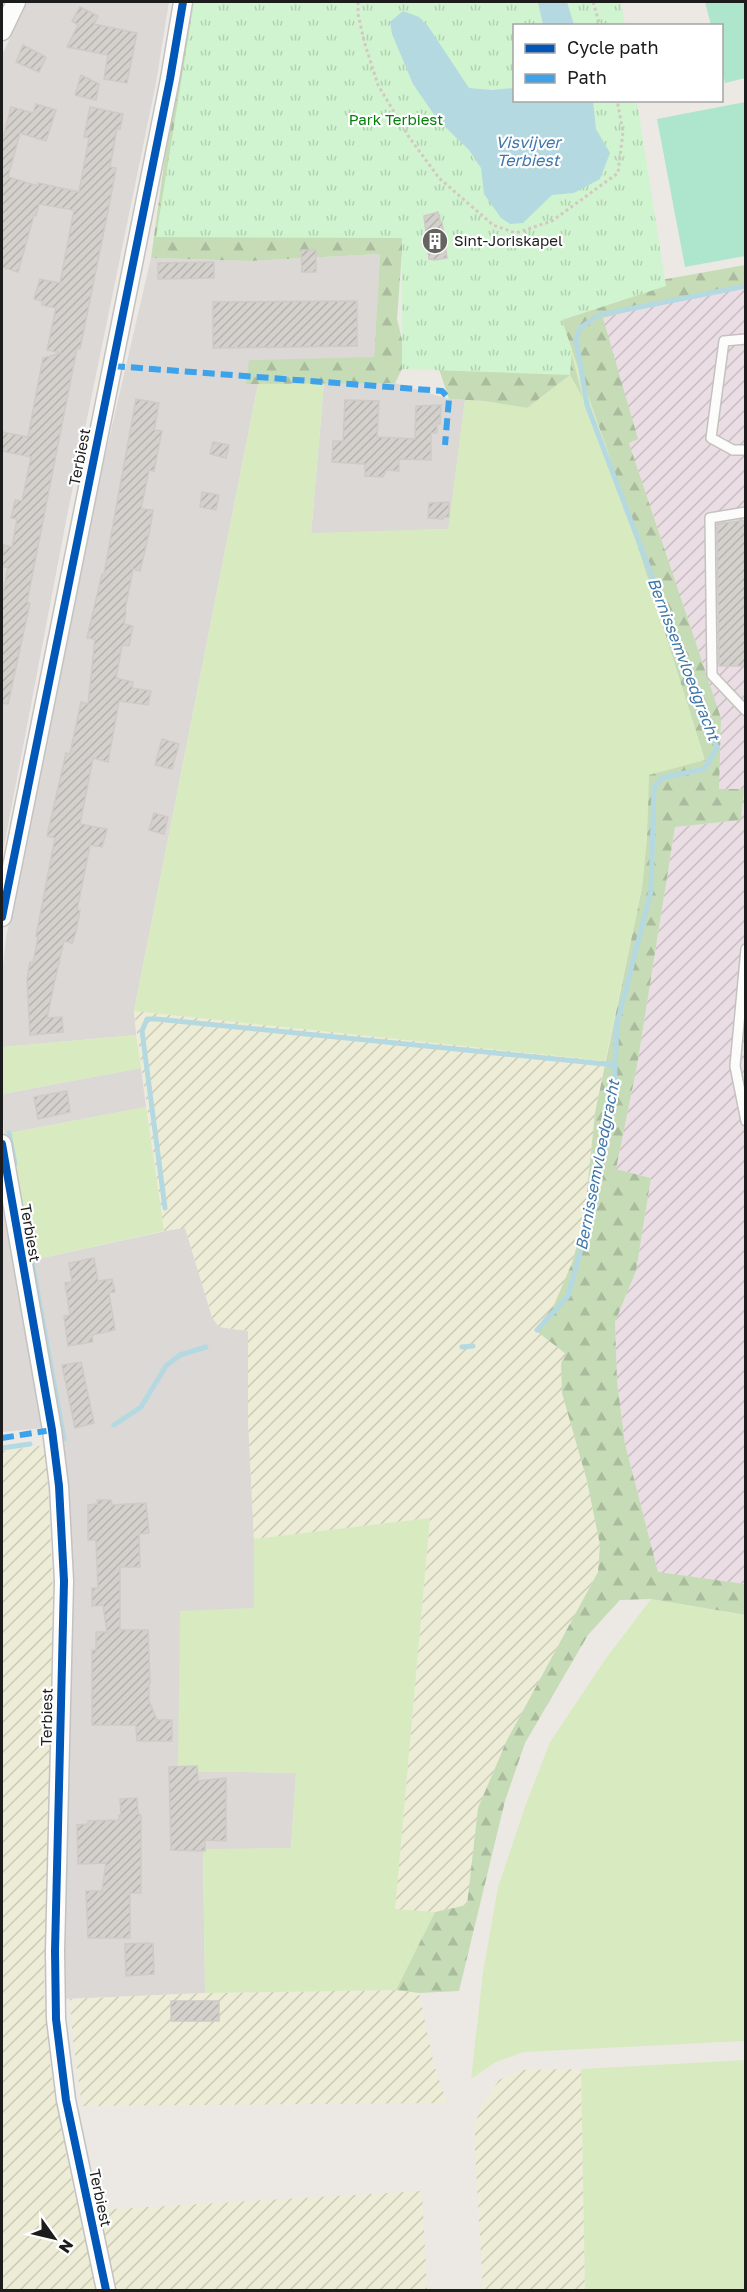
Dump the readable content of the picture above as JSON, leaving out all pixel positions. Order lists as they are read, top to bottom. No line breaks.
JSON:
{"streets":{"street":["Terbiest"]},"water":["Visvijver Terbiest","Bernissemvloedgracht"],"parks":["Park Terbiest"],"places":{"building":["Sint-Joriskapel"]},"legend":["Cycle path","Path"],"north":"bottom right"}
